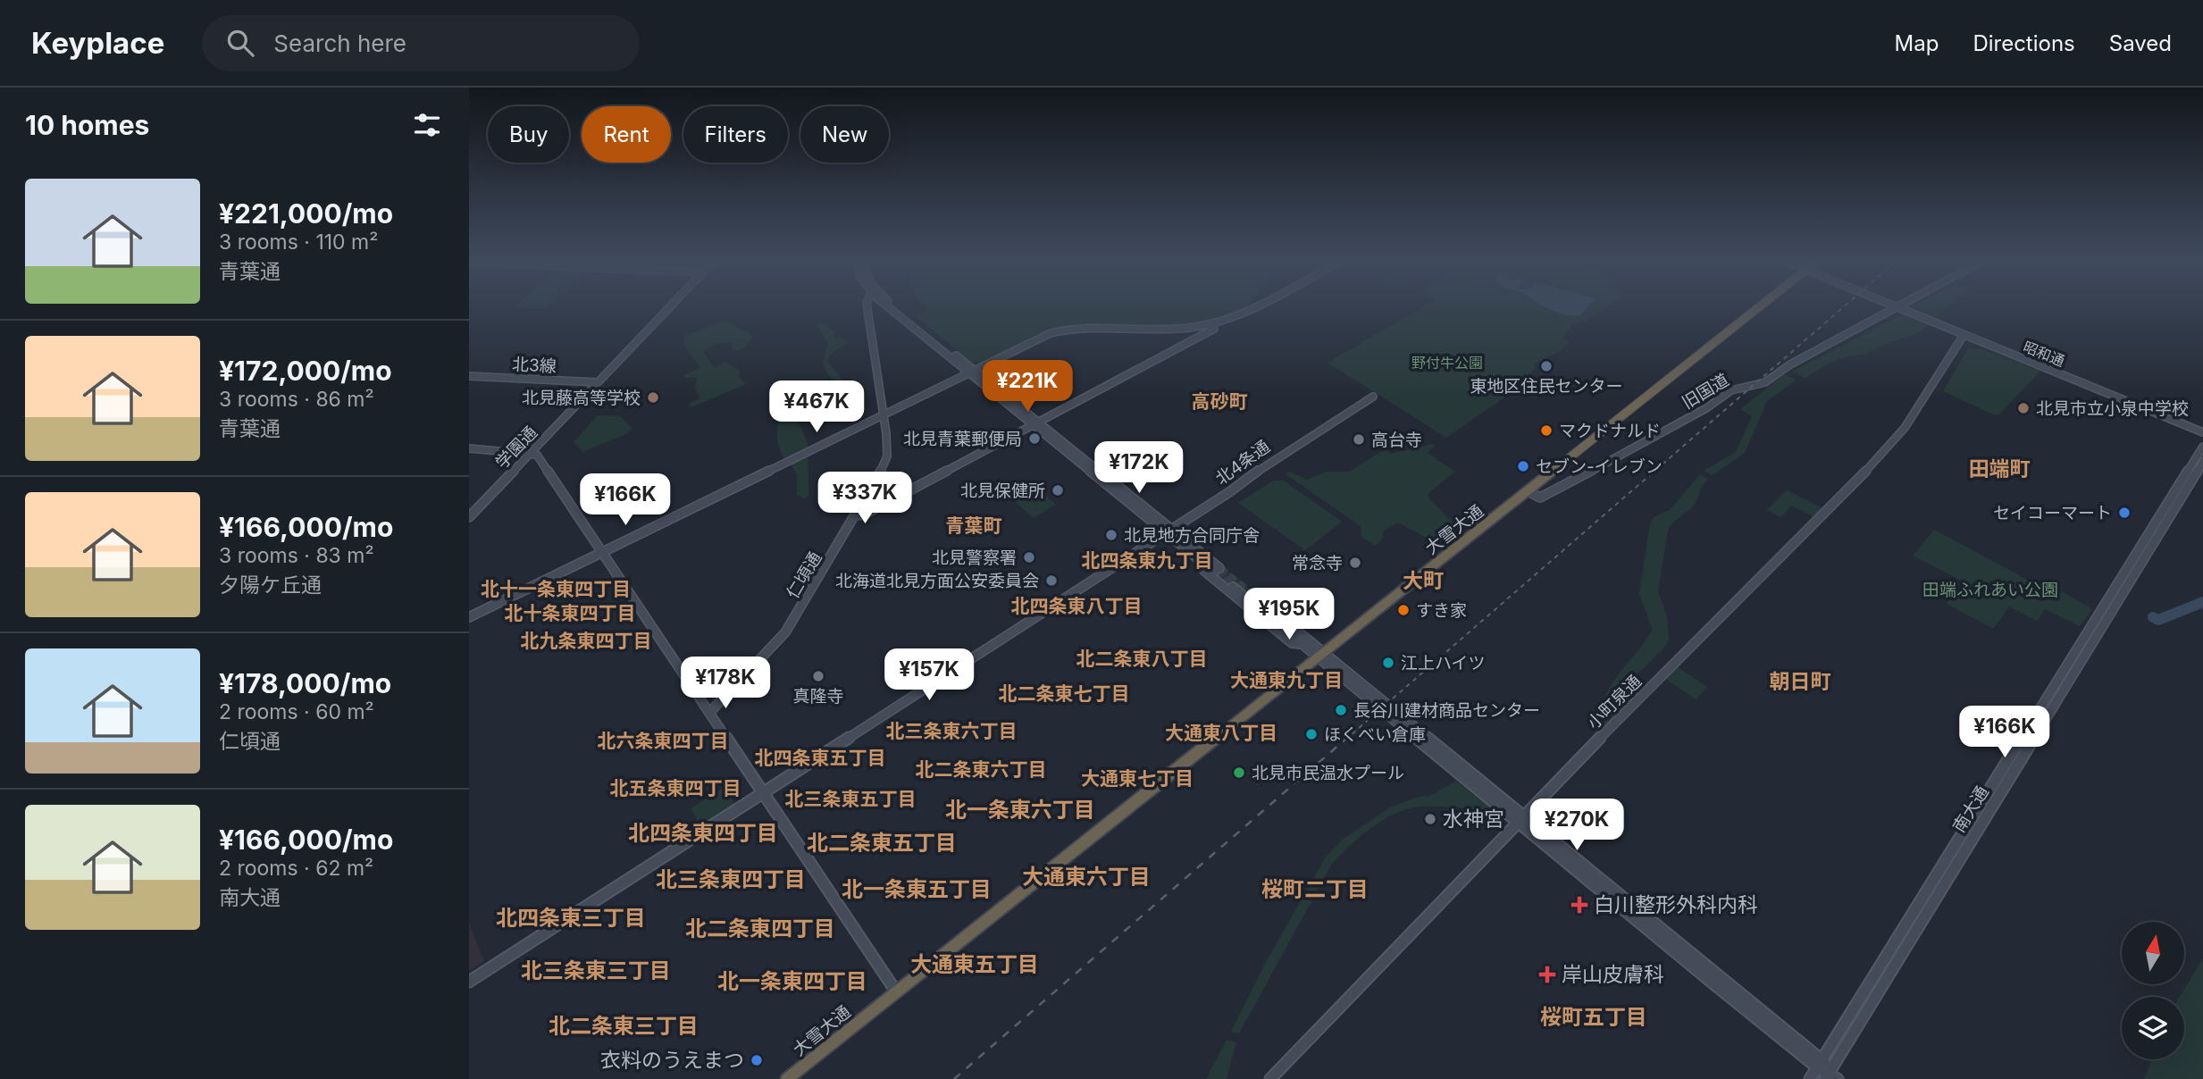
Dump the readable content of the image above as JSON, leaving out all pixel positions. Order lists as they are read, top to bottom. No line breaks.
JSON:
{"streets":{"highway":["大雪大通"],"street":["昭和通","北3線","旧国道","学園通","北4条通","仁頃通","小町泉通","南大通"]},"crossings":[["昭和通","旧国道"],["昭和通","小町泉通"],["北3線","学園通"],["旧国道","大雪大通"]],"districts":["高砂町","田端町","青葉町","北四条東九丁目","大町","北十一条東四丁目","北四条東八丁目","北十条東四丁目","北九条東四丁目","北二条東八丁目","大通東九丁目","朝日町","北二条東七丁目","北三条東六丁目","大通東八丁目","北六条東四丁目","北四条東五丁目","北二条東六丁目","大通東七丁目","北五条東四丁目","北三条東五丁目","北一条東六丁目","北四条東四丁目","北二条東五丁目","大通東六丁目","北三条東四丁目","北一条東五丁目","桜町二丁目","北四条東三丁目","北二条東四丁目","大通東五丁目","北三条東三丁目","北一条東四丁目","桜町五丁目","北二条東三丁目"],"parks":["野付牛公園","田端ふれあい公園"],"places":{"other":["東地区住民センター","北見藤高等学校","北見市立小泉中学校","マクドナルド","北見青葉郵便局","高台寺","セブン-イレブン","北見保健所","セイコーマート","北見地方合同庁舎","北見警察署","常念寺","北海道北見方面公安委員会","すき家","江上ハイツ","真隆寺","長谷川建材商品センター","ほくべい倉庫","北見市民温水プール","水神宮","衣料のうえまつ"],"health":["白川整形外科内科","岸山皮膚科"]},"north":"top","page":{"header":"Keyplace","search":"Search here","nav":["Map","Directions","Saved"],"heading":"10 homes","chip":["Buy","Rent","Filters","New"],"list":[{"name":"¥221,000/mo","note":"3 rooms · 110 m² · 青葉通"},{"name":"¥172,000/mo","note":"3 rooms · 86 m² · 青葉通"},{"name":"¥166,000/mo","note":"3 rooms · 83 m² · 夕陽ケ丘通"},{"name":"¥178,000/mo","note":"2 rooms · 60 m² · 仁頃通"},{"name":"¥166,000/mo","note":"2 rooms · 62 m² · 南大通"}],"price":["¥221K","¥467K","¥172K","¥337K","¥166K","¥195K","¥157K","¥178K","¥166K","¥270K"]}}
